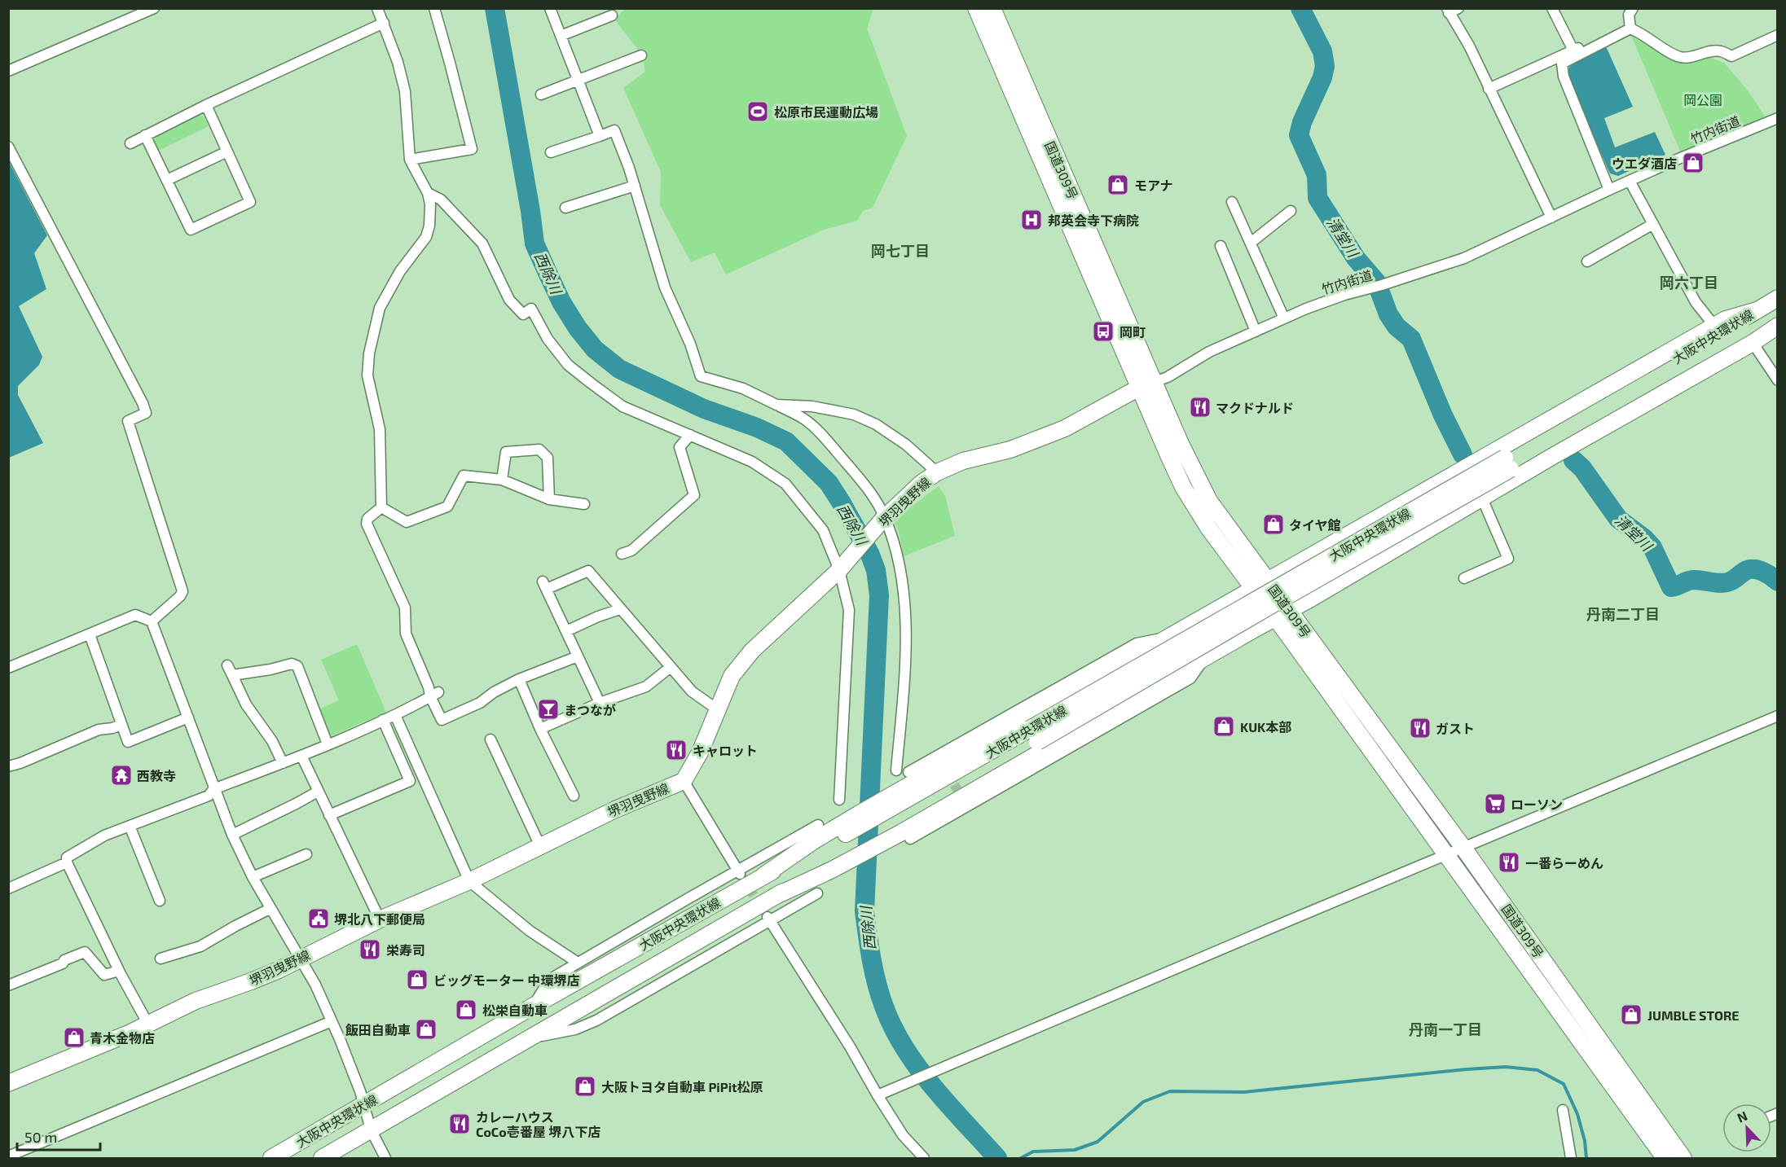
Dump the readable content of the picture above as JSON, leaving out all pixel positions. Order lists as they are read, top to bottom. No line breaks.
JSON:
{"streets":{"main road":["国道309号","大阪中央環状線","堺羽曳野線"],"street":["竹内街道"]},"crossings":[["竹内街道","国道309号"],["竹内街道","堺羽曳野線"],["国道309号","堺羽曳野線"]],"districts":["岡七丁目","岡六丁目","丹南二丁目","丹南一丁目"],"water":["清堂川","西除川"],"parks":["岡公園"],"places":{"sports":["松原市民運動広場"],"shop":["ウエダ酒店","モアナ","タイヤ館","KUK本部","ビッグモーター 中環堺店","松栄自動車","JUMBLE STORE","飯田自動車","青木金物店","大阪トヨタ自動車 PiPit松原"],"hospital":["邦英会寺下病院"],"bus stop":["岡町"],"restaurant":["マクドナルド","ガスト","キャロット","一番らーめん","栄寿司","カレーハウス CoCo壱番屋 堺八下店"],"bar":["まつなが"],"temple":["西教寺"],"supermarket":["ローソン"],"public building":["堺北八下郵便局"]},"scale_bar":"50 m","north":"top left"}
